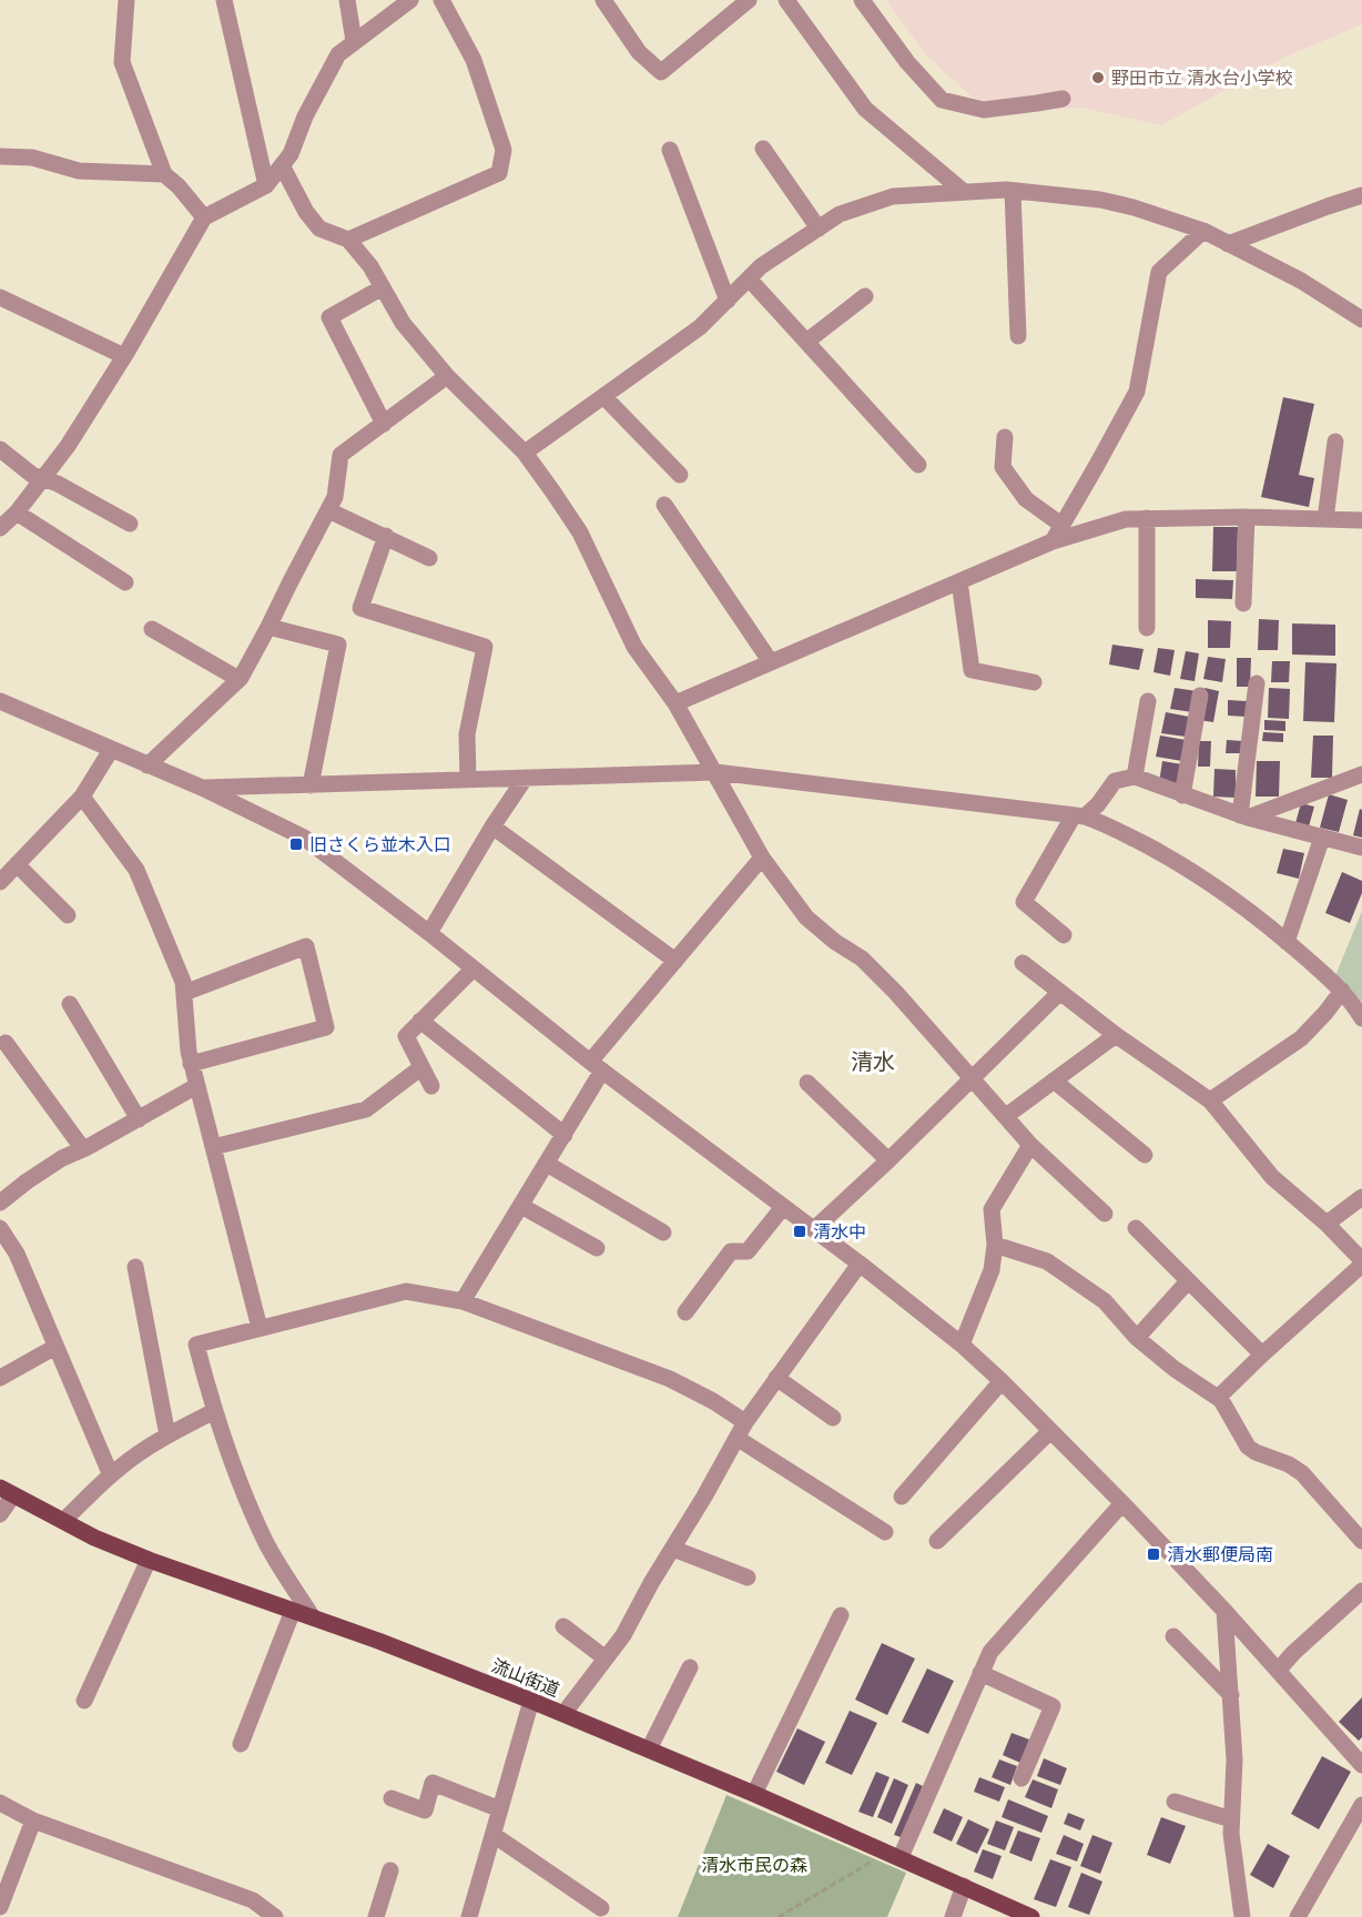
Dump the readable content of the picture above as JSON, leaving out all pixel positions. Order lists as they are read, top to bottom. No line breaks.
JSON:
{"streets":{"main road":["流山街道"]},"districts":["清水"],"parks":["清水市民の森"],"places":{"other":["野田市立 清水台小学校"],"transit":["旧さくら並木入口","清水中","清水郵便局南"]}}
